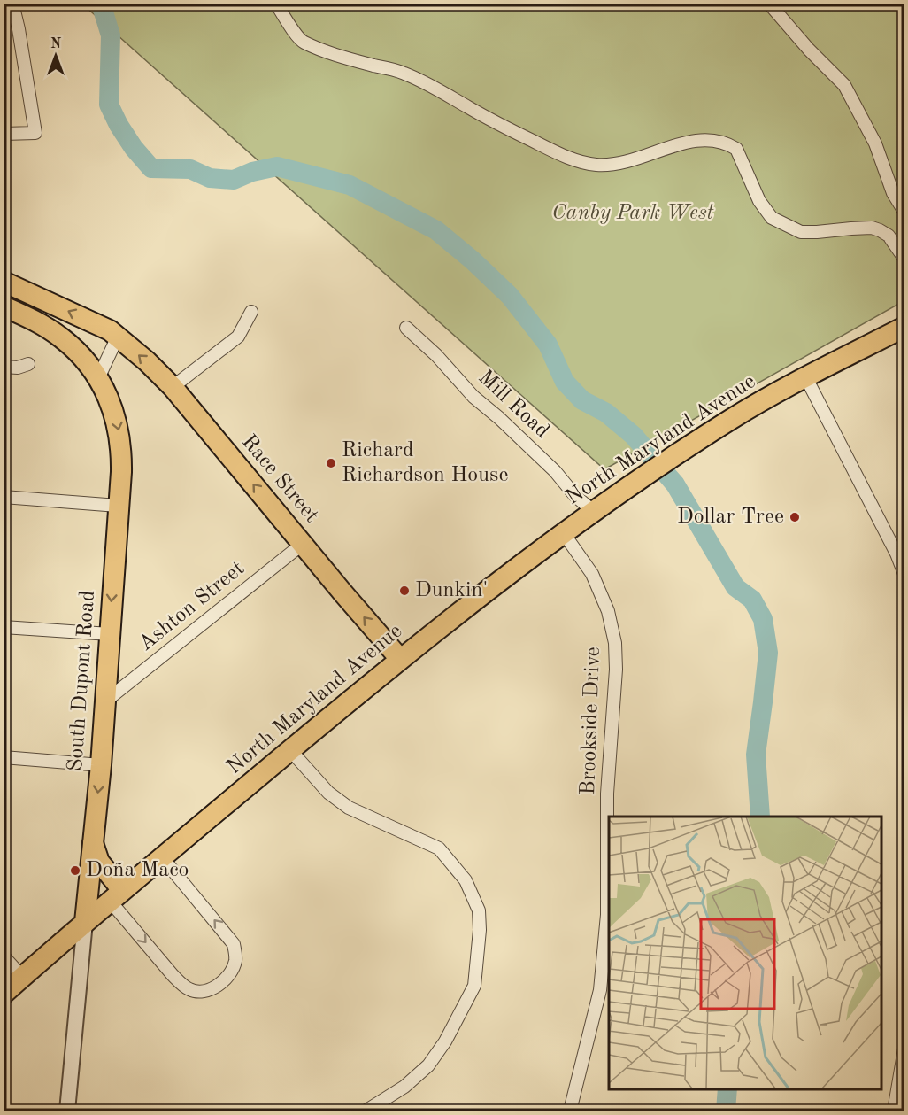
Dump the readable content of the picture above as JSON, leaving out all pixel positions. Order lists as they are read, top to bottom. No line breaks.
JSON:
{"streets":{"main road":["North Maryland Avenue","Race Street","South Dupont Road"],"street":["Mill Road","Ashton Street","Brookside Drive"]},"crossings":[["Mill Road","North Maryland Avenue"],["North Maryland Avenue","Race Street"],["North Maryland Avenue","South Dupont Road"],["North Maryland Avenue","Brookside Drive"],["Race Street","Ashton Street"],["Ashton Street","South Dupont Road"]],"one_way":["Race Street","South Dupont Road"],"parks":["Canby Park West"],"places":["Richard Richardson House","Dollar Tree","Dunkin'","Doña Maco"],"north":"top"}
